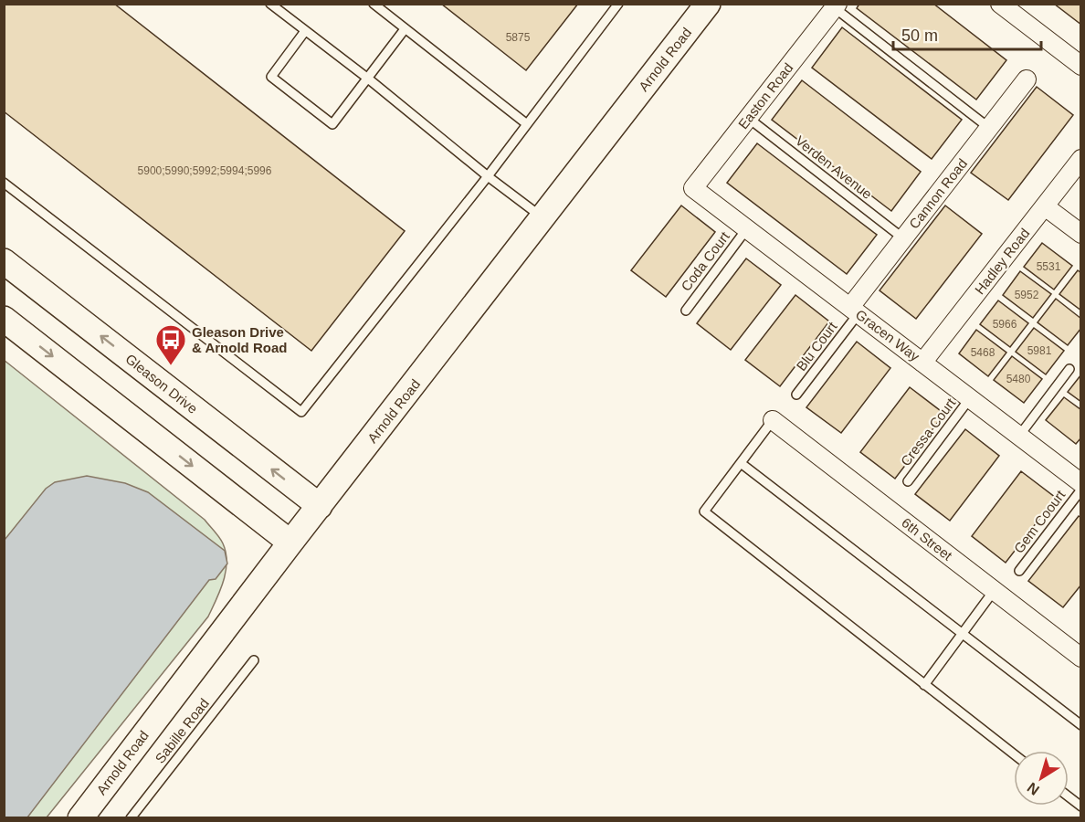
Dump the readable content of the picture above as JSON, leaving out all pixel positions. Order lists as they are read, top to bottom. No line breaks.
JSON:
{"streets":{"street":["Arnold Road","Easton Road","Cannon Road","Hadley Road","Gracen Way","Gleason Drive","6th Street"],"lane":["Verden Avenue","Coda Court","Blu Court","Cressa Court","Gem Coourt","Sabille Road"]},"crossings":[["Arnold Road","Gleason Drive"],["Easton Road","Verden Avenue"],["Easton Road","Gracen Way"],["Verden Avenue","Cannon Road"],["Cannon Road","Gracen Way"],["Cannon Road","Blu Court"],["Coda Court","Gracen Way"],["Hadley Road","Gracen Way"],["Gracen Way","Blu Court"],["Gracen Way","Cressa Court"]],"places":{"bus stop":["Gleason Drive & Arnold Road"]},"house_numbers":["5875","5900;5990;5992;5994;5996","5531","5952","5966","5981","5468","5480"],"scale_bar":"50 m","north":"bottom left"}
